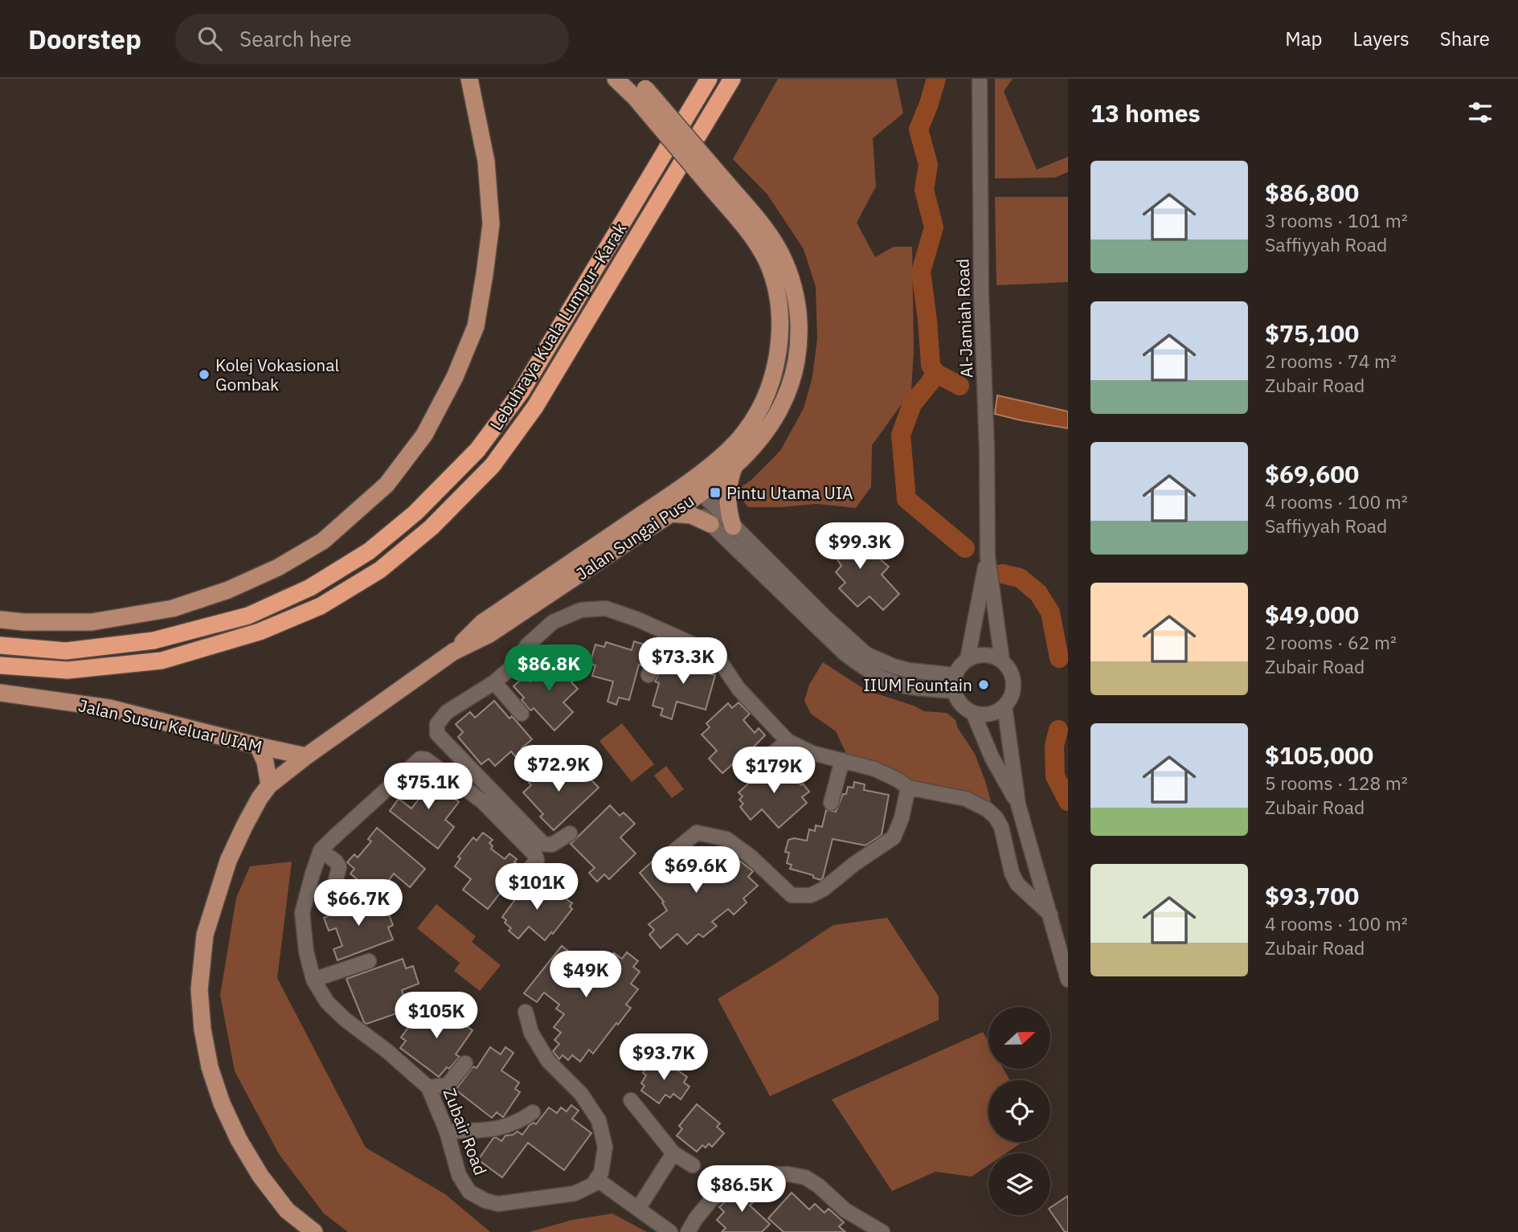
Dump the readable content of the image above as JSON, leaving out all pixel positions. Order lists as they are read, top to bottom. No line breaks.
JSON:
{"streets":{"highway":["Lebuhraya Kuala Lumpur–Karak"],"main road":["Jalan Sungai Pusu","Jalan Susur Keluar UIAM"],"street":["Al-Jamiah Road","Zubair Road"]},"crossings":[["Jalan Sungai Pusu","Jalan Susur Keluar UIAM"]],"places":{"other":["Kolej Vokasional Gombak","IIUM Fountain"],"transit":["Pintu Utama UIA"]},"north":"right","page":{"header":"Doorstep","search":"Search here","nav":["Map","Layers","Share"],"heading":"13 homes","list":[{"name":"$86,800","note":"3 rooms · 101 m² · Saffiyyah Road"},{"name":"$75,100","note":"2 rooms · 74 m² · Zubair Road"},{"name":"$69,600","note":"4 rooms · 100 m² · Saffiyyah Road"},{"name":"$49,000","note":"2 rooms · 62 m² · Zubair Road"},{"name":"$105,000","note":"5 rooms · 128 m² · Zubair Road"},{"name":"$93,700","note":"4 rooms · 100 m² · Zubair Road"}],"price":["$99.3K","$73.3K","$86.8K","$72.9K","$179K","$75.1K","$69.6K","$101K","$66.7K","$49K","$105K","$93.7K","$86.5K"]}}
